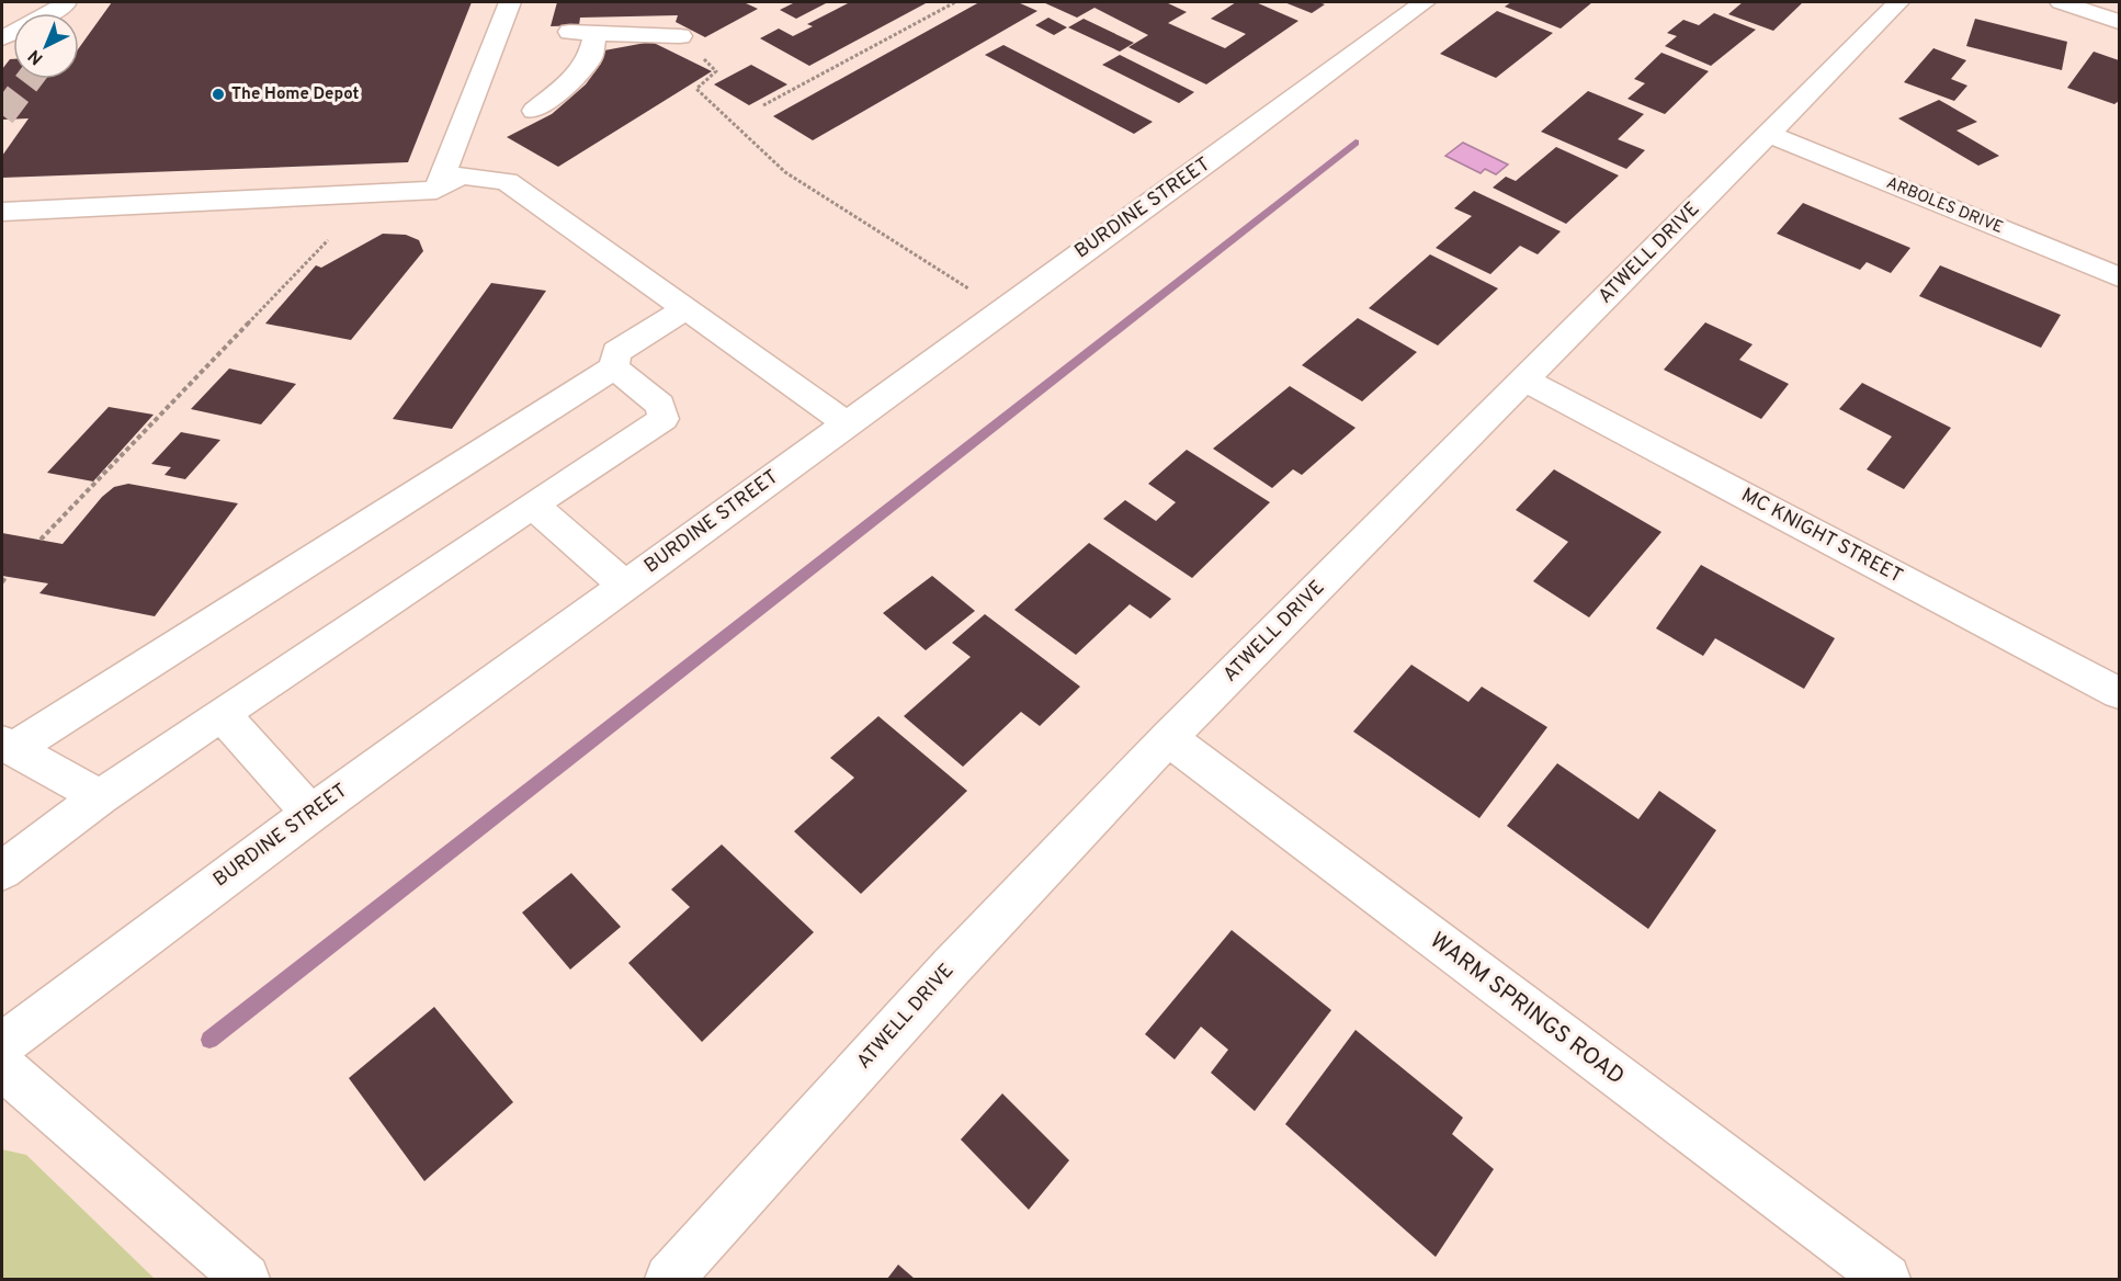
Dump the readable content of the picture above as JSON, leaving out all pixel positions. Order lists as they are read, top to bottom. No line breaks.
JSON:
{"streets":{"street":["ARBOLES DRIVE","BURDINE STREET","ATWELL DRIVE","MC KNIGHT STREET","WARM SPRINGS ROAD"]},"crossings":[["ARBOLES DRIVE","ATWELL DRIVE"],["ATWELL DRIVE","MC KNIGHT STREET"],["ATWELL DRIVE","WARM SPRINGS ROAD"]],"places":["The Home Depot"],"north":"bottom left"}
